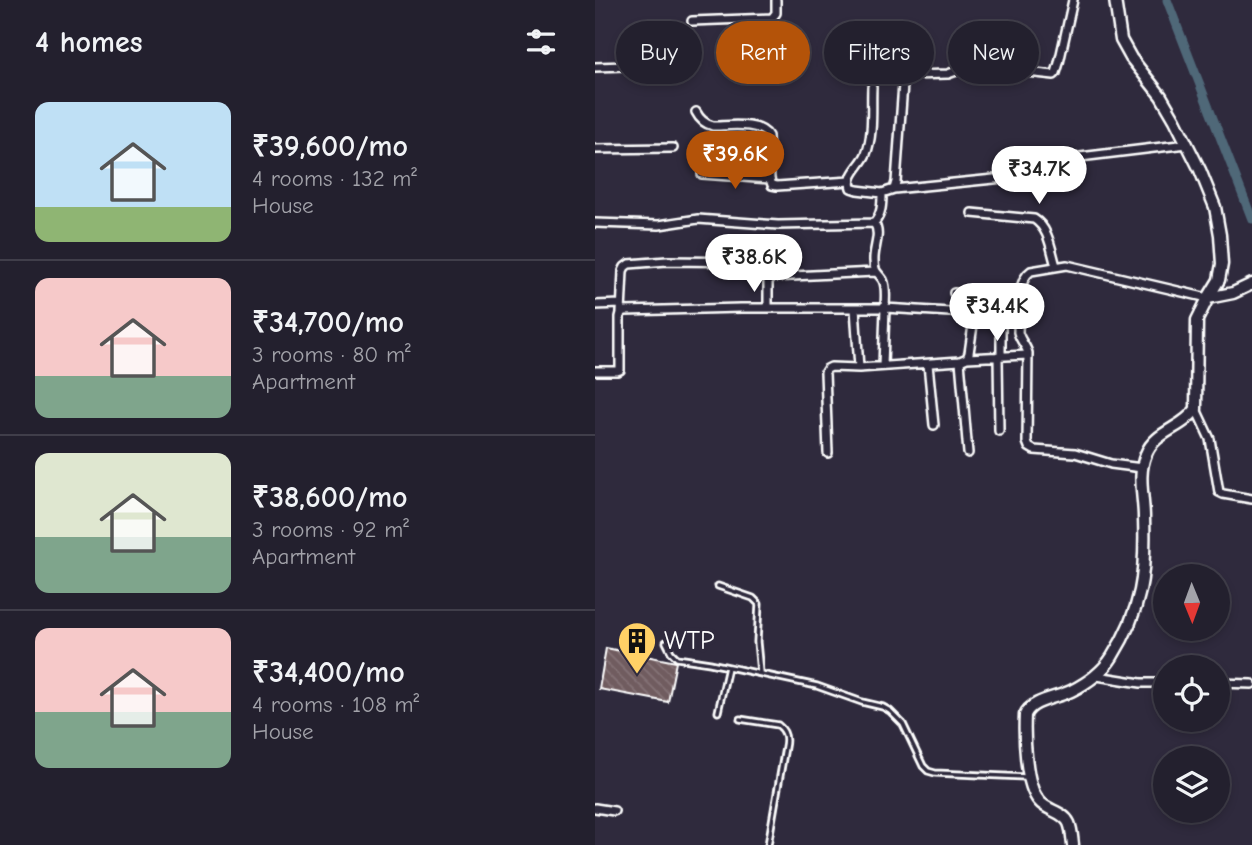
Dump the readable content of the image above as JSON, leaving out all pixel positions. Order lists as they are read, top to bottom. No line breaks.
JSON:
{"places":{"building":["WTP"]},"north":"bottom","page":{"heading":"4 homes","chip":["Buy","Rent","Filters","New"],"list":[{"name":"₹39,600/mo","note":"4 rooms · 132 m² · House"},{"name":"₹34,700/mo","note":"3 rooms · 80 m² · Apartment"},{"name":"₹38,600/mo","note":"3 rooms · 92 m² · Apartment"},{"name":"₹34,400/mo","note":"4 rooms · 108 m² · House"}],"price":["₹39.6K","₹34.7K","₹38.6K","₹34.4K"]}}
